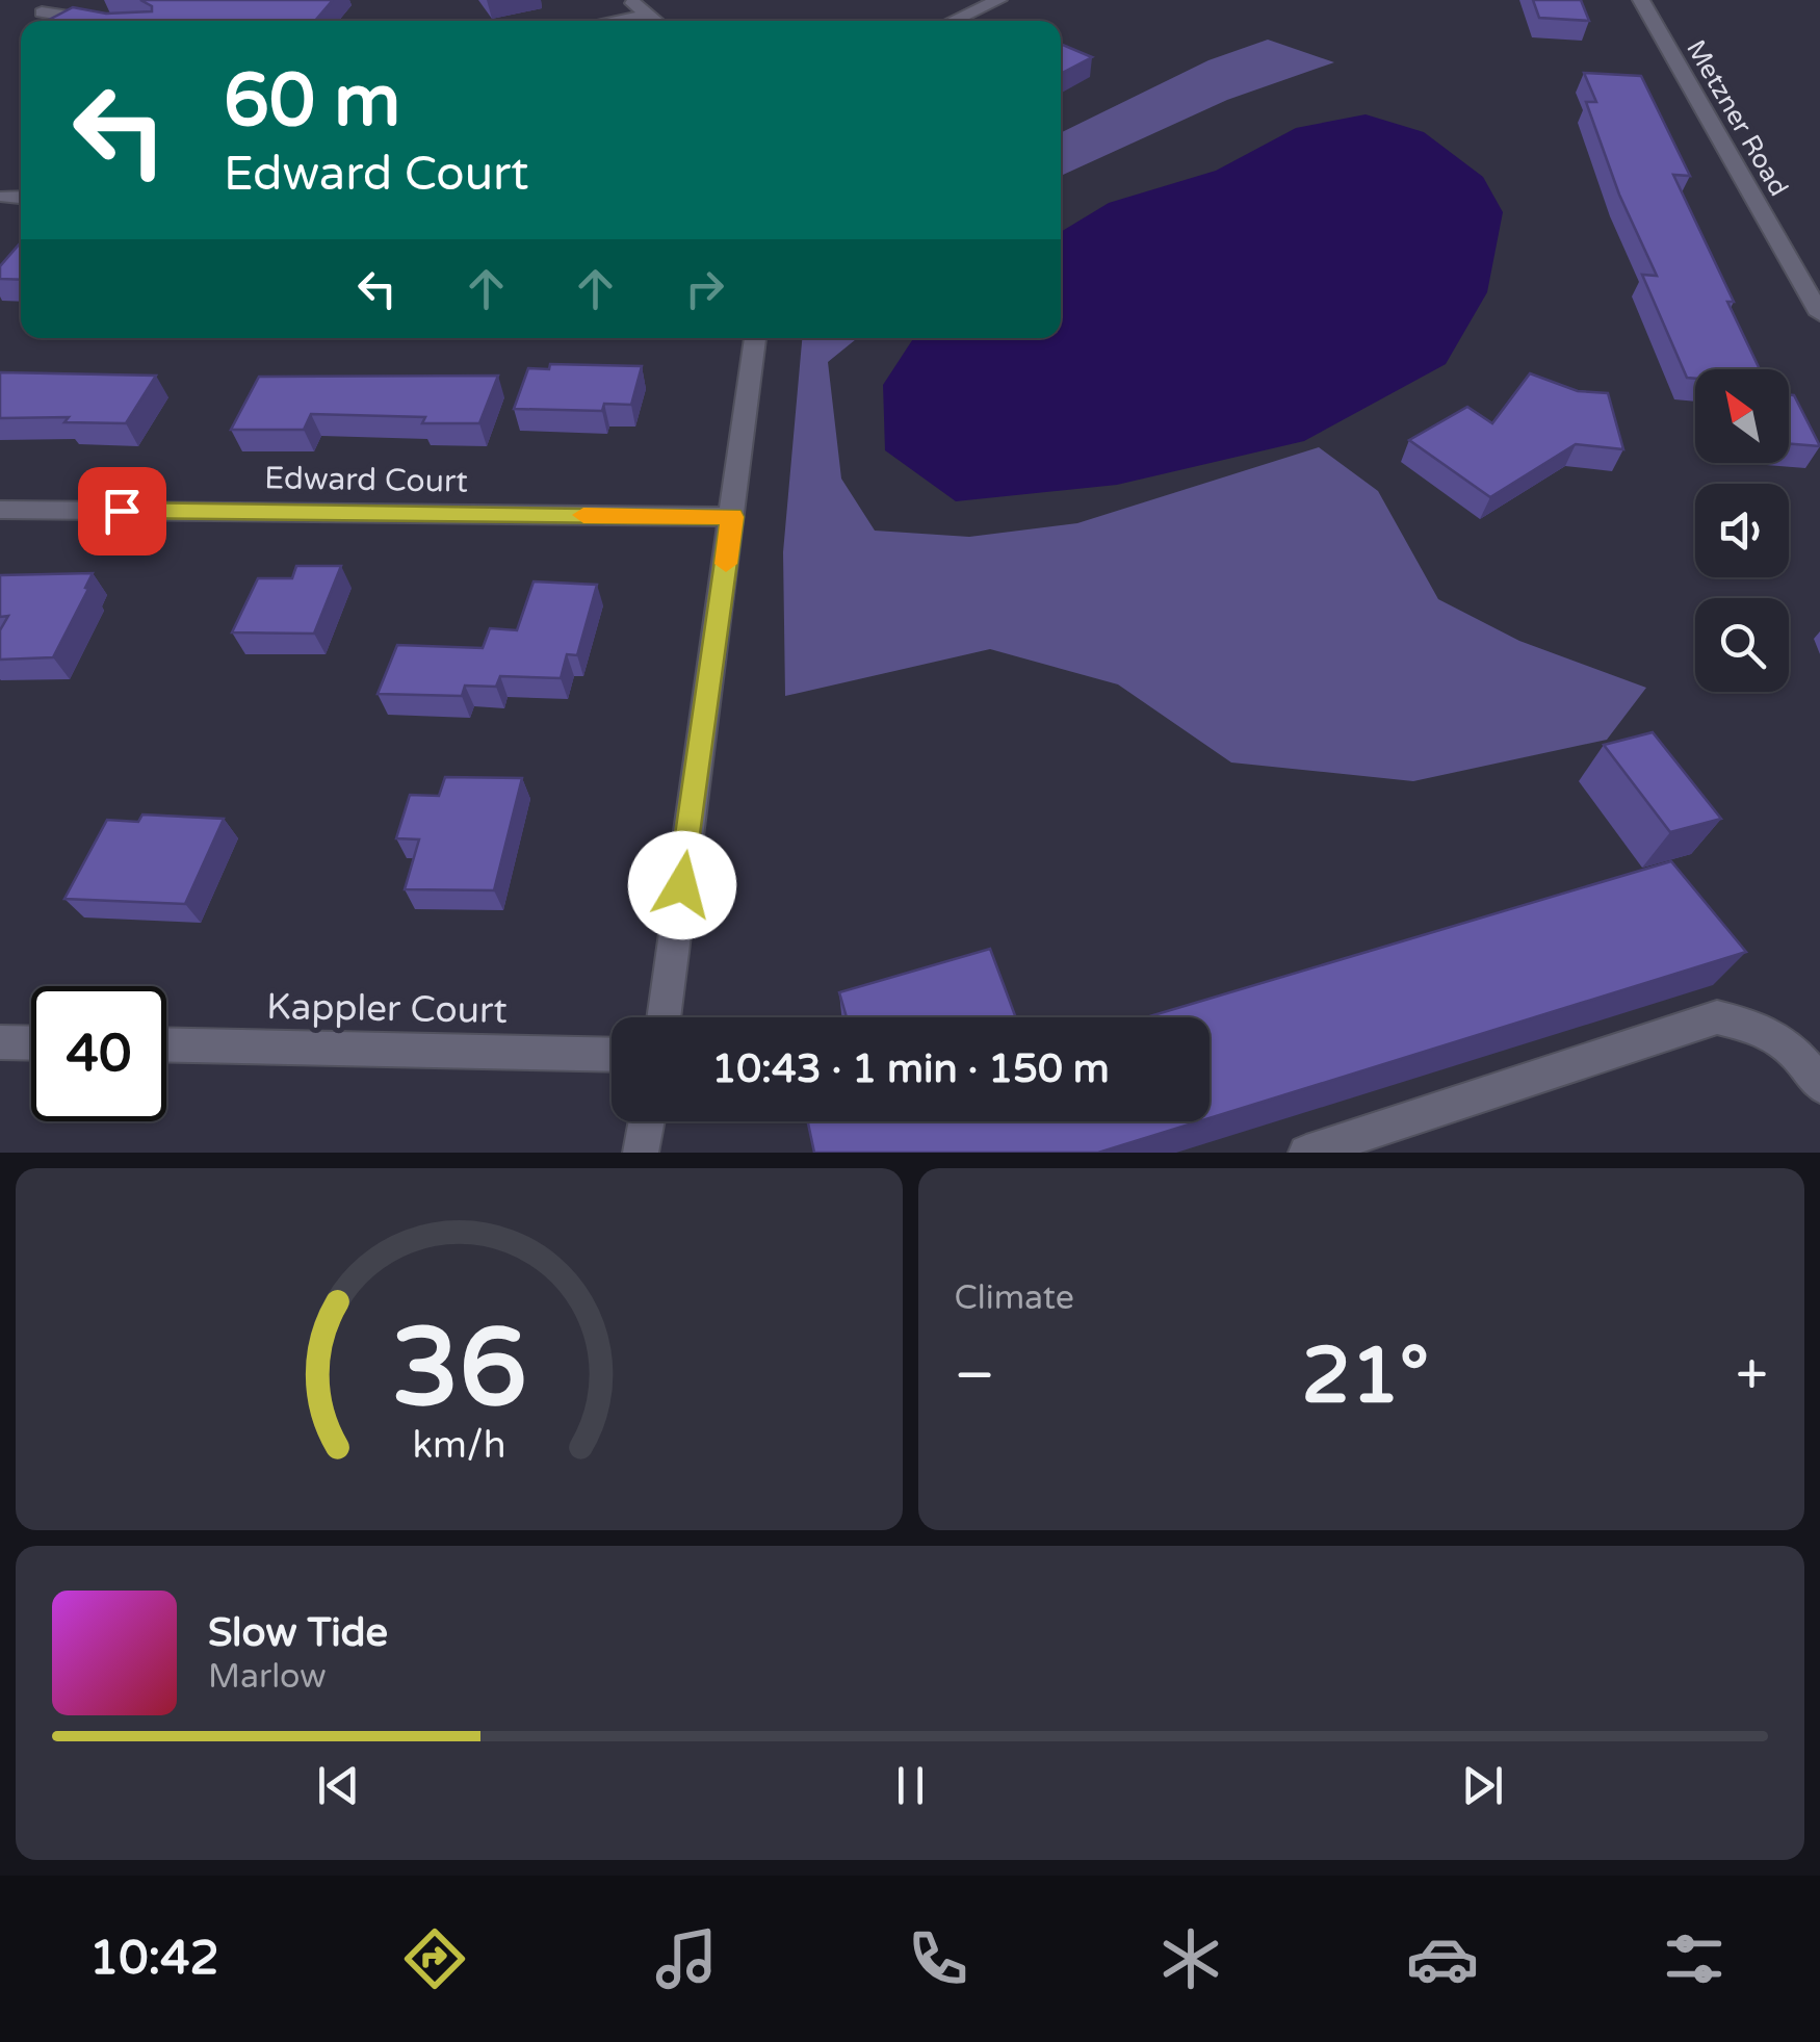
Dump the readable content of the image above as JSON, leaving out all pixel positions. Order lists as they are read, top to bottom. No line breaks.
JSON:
{"streets":{"street":["Metzner Road","Edward Court","Kappler Court"]},"north":"top left","page":{"turn":["60 m","Edward Court"],"limit":"40","trip":"10:43 · 1 min · 150 m","tile":"Climate","heat":["−","21°","+"],"song":["Slow Tide","Marlow"],"tabs":"10:42","gauge":["36","km/h"]}}
